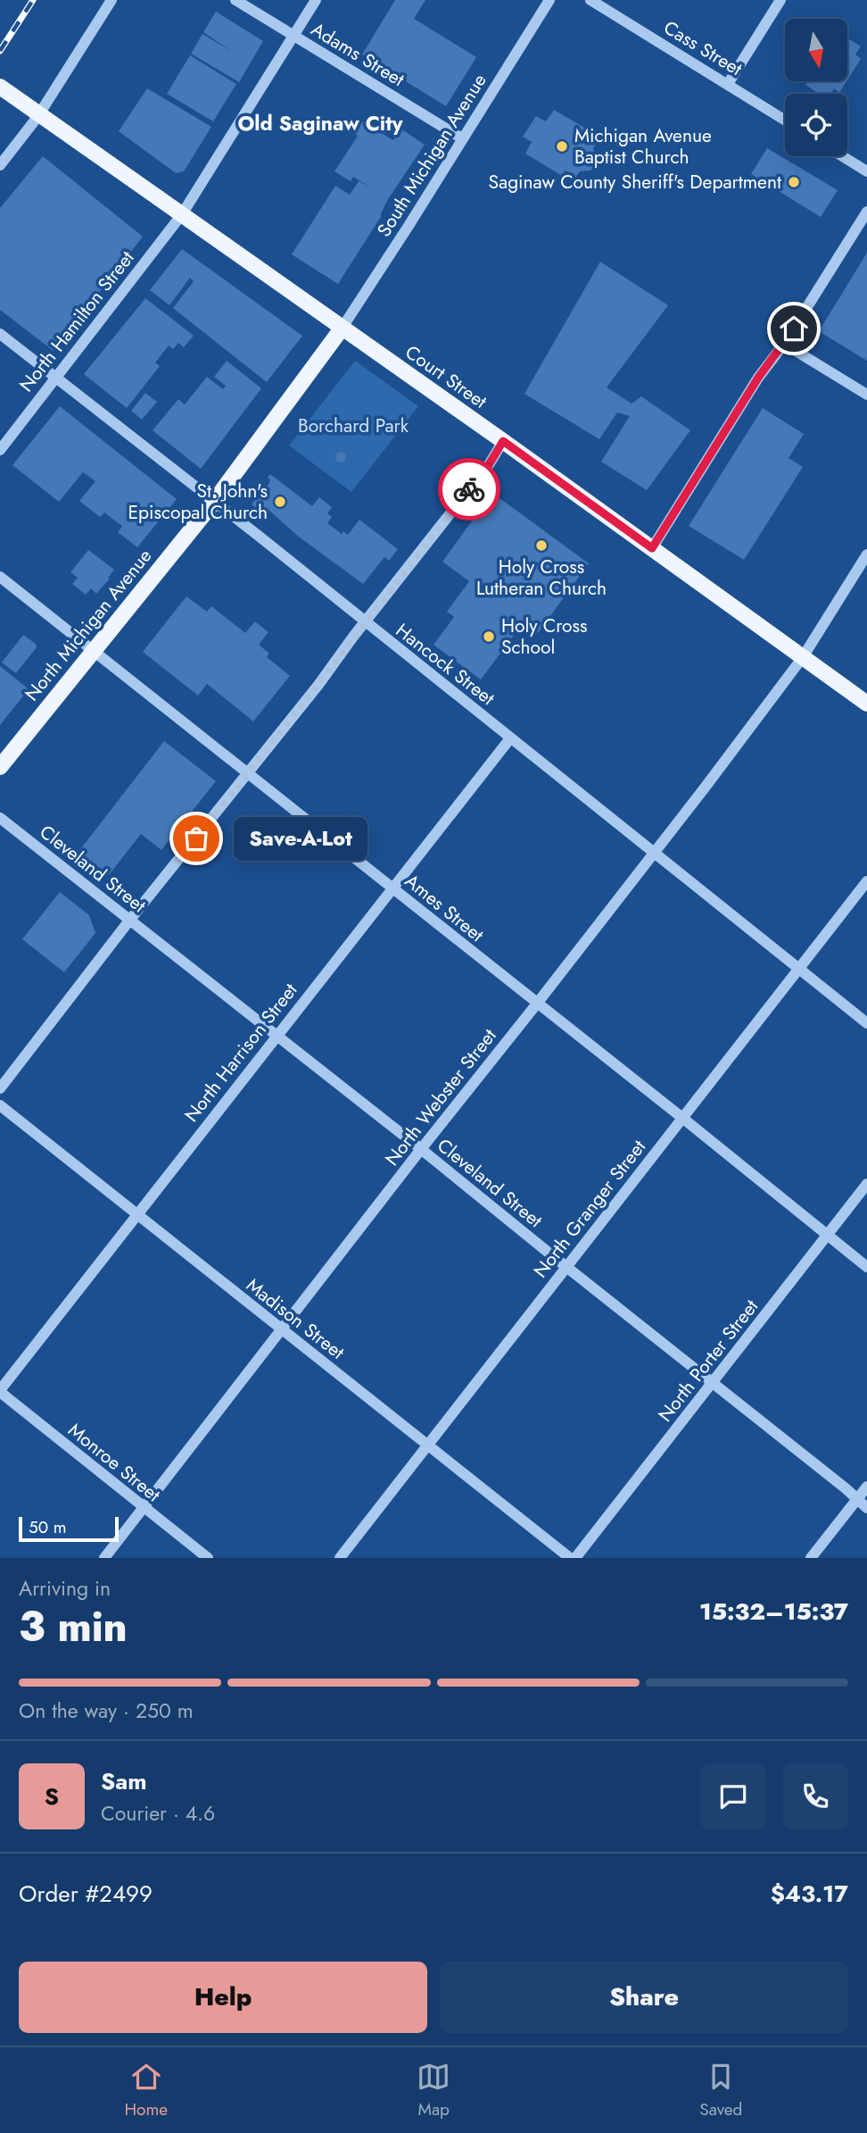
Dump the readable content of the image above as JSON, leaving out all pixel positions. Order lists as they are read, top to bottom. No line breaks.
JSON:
{"streets":{"main road":["Court Street","North Michigan Avenue"],"street":["Cass Street","Adams Street","South Michigan Avenue","North Hamilton Street","Hancock Street","Cleveland Street","Ames Street","North Harrison Street","North Webster Street","North Granger Street","Madison Street","North Porter Street","Monroe Street"]},"crossings":[["Adams Street","South Michigan Avenue"],["Adams Street","North Hamilton Street"],["South Michigan Avenue","Court Street"],["South Michigan Avenue","North Michigan Avenue"],["North Hamilton Street","Court Street"],["North Hamilton Street","Hancock Street"],["Court Street","North Michigan Avenue"],["Court Street","North Webster Street"],["North Michigan Avenue","Hancock Street"],["North Michigan Avenue","Ames Street"],["Hancock Street","North Harrison Street"],["Hancock Street","North Webster Street"],["Hancock Street","North Granger Street"],["Cleveland Street","North Harrison Street"],["Cleveland Street","North Webster Street"],["Cleveland Street","North Granger Street"],["Cleveland Street","North Porter Street"],["Ames Street","North Harrison Street"],["Ames Street","North Webster Street"],["Ames Street","North Granger Street"],["Ames Street","North Porter Street"],["North Harrison Street","Madison Street"],["North Harrison Street","Monroe Street"],["North Webster Street","Madison Street"],["North Webster Street","Monroe Street"],["North Granger Street","Madison Street"]],"districts":["Old Saginaw City"],"parks":["Borchard Park"],"places":["Michigan Avenue Baptist Church","Saginaw County Sheriff's Department","St. John's Episcopal Church","Holy Cross Lutheran Church","Holy Cross School","Save-A-Lot"],"scale_bar":"50 m","north":"bottom","page":{"bubble":"Save-A-Lot","scale":"50 m","heading":["3 min","Arriving in","15:32–15:37"],"panel":["Sam","Courier · 4.6","Order #2499","$43.17"],"bar":"On the way · 250 m","round":"S","buttons":["Help","Share"],"tabs":["Home","Map","Saved"]}}
